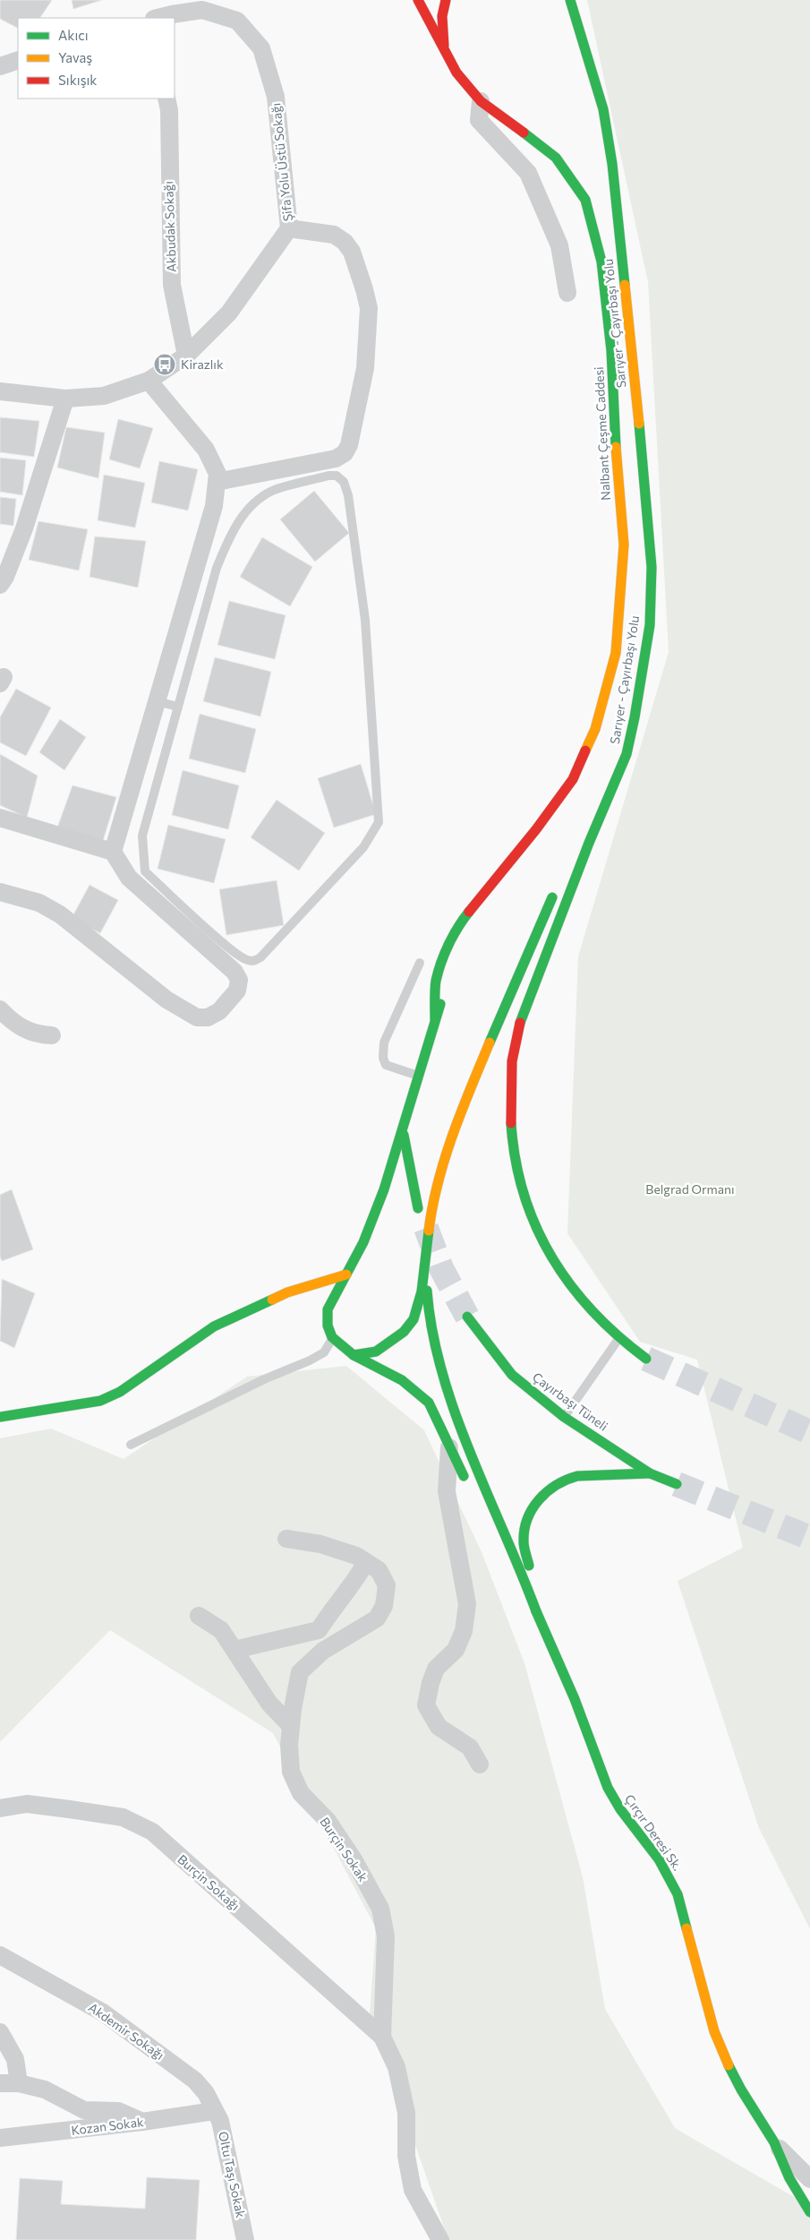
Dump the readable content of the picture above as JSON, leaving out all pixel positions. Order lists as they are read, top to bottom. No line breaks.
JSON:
{"streets":{"main road":["Sarıyer - Çayırbaşı Yolu","Nalbant Çeşme Caddesi","Çayırbaşı Tüneli","Çırçır Deresi Sk."],"street":["Şifa Yolu Üstü Sokağı","Akbudak Sokağı","Burçin Sokak","Burçin Sokağı","Akdemir Sokağı","Kozan Sokak","Oltu Taşı Sokak"]},"crossings":[["Şifa Yolu Üstü Sokağı","Akbudak Sokağı"],["Burçin Sokak","Burçin Sokağı"],["Akdemir Sokağı","Kozan Sokak"],["Akdemir Sokağı","Oltu Taşı Sokak"],["Kozan Sokak","Oltu Taşı Sokak"]],"parks":["Belgrad Ormanı"],"places":{"bus stop":["Kirazlık"]},"legend":["Akıcı","Yavaş","Sıkışık"]}
